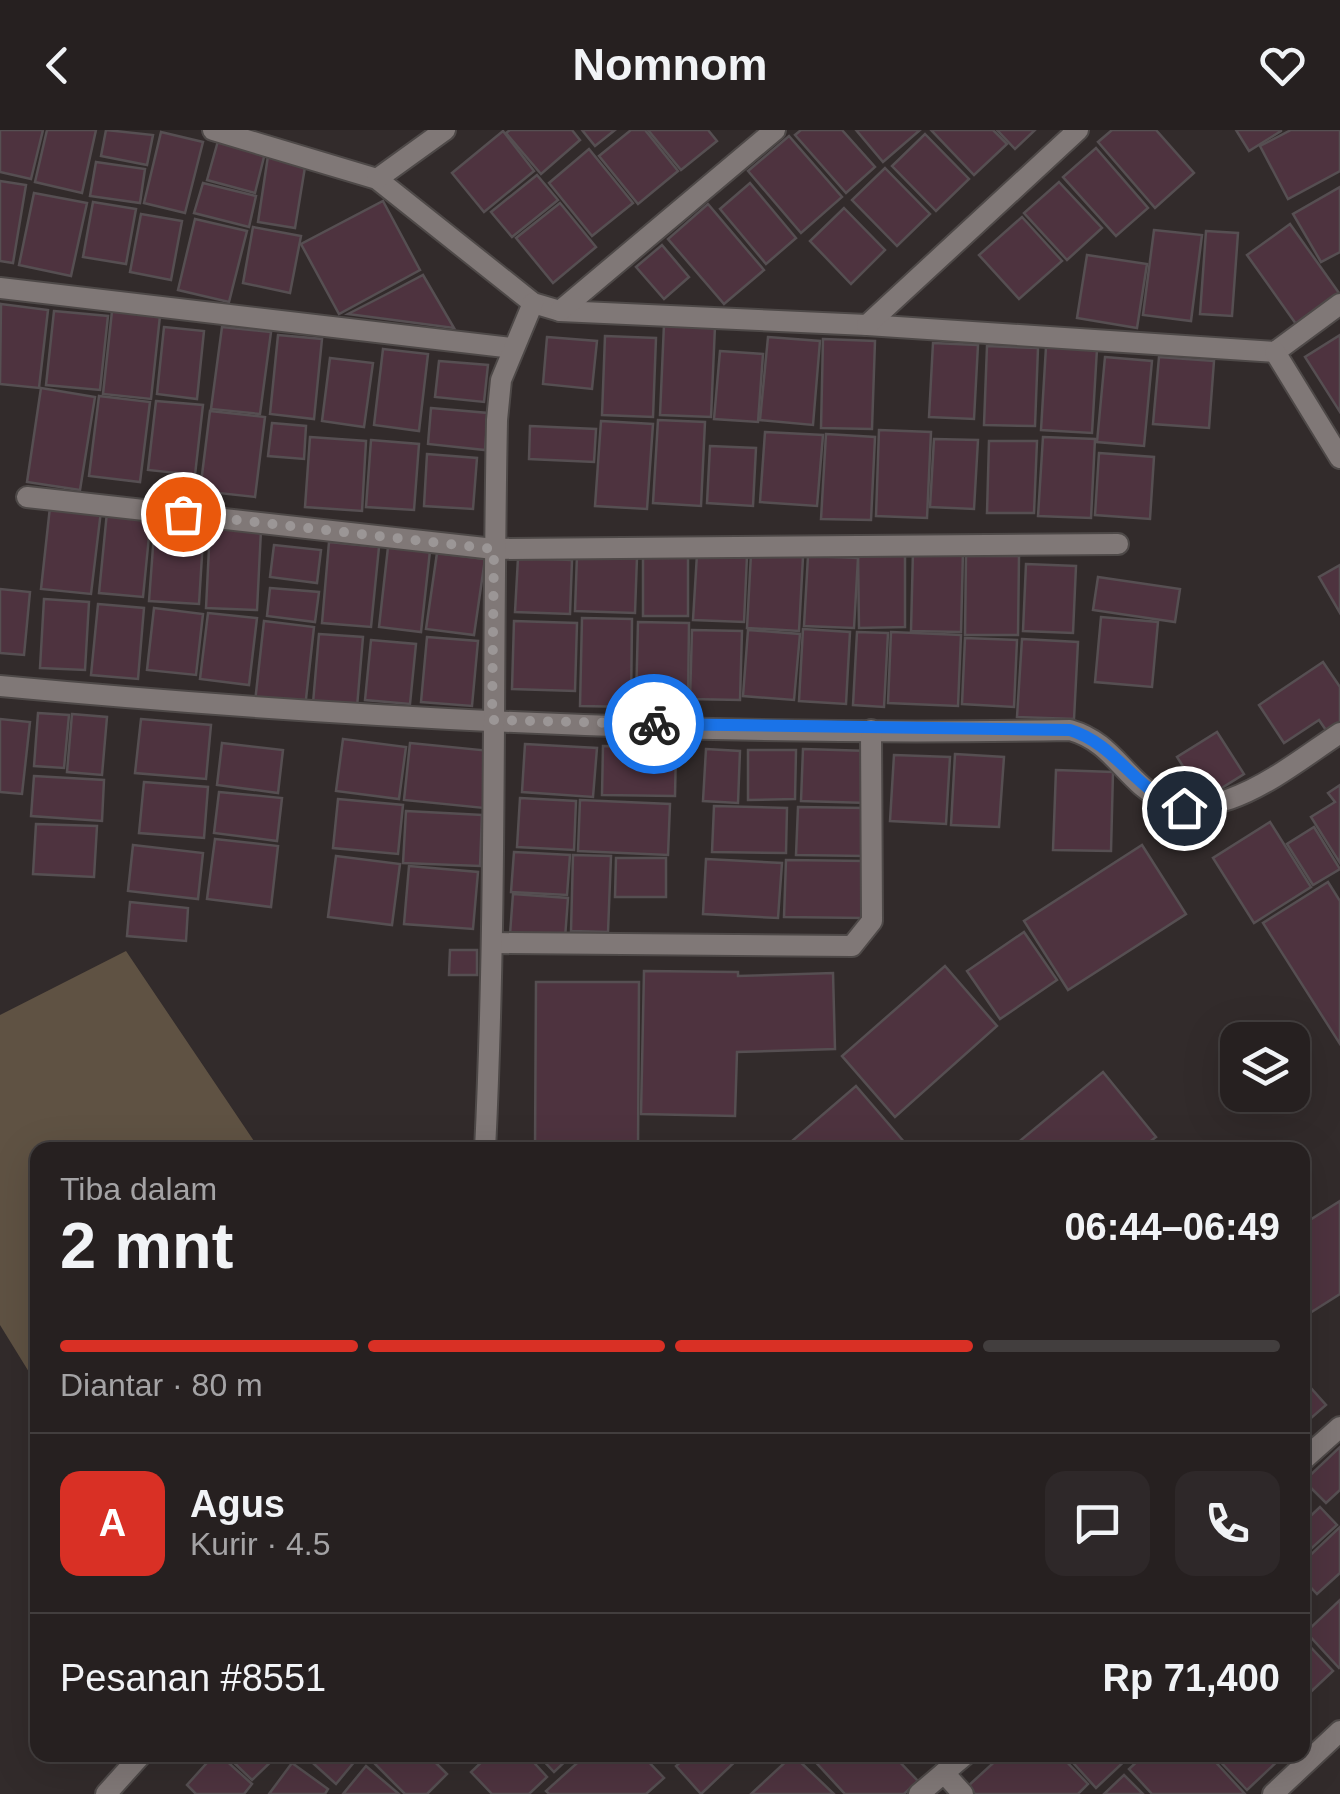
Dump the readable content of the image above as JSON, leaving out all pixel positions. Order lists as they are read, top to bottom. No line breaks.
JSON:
{"page":{"header":"Nomnom","heading":["2 mnt","Tiba dalam","06:44–06:49"],"panel":["Agus","Kurir · 4.5","Pesanan #8551","Rp 71,400"],"bar":"Diantar · 80 m","round":"A"}}
